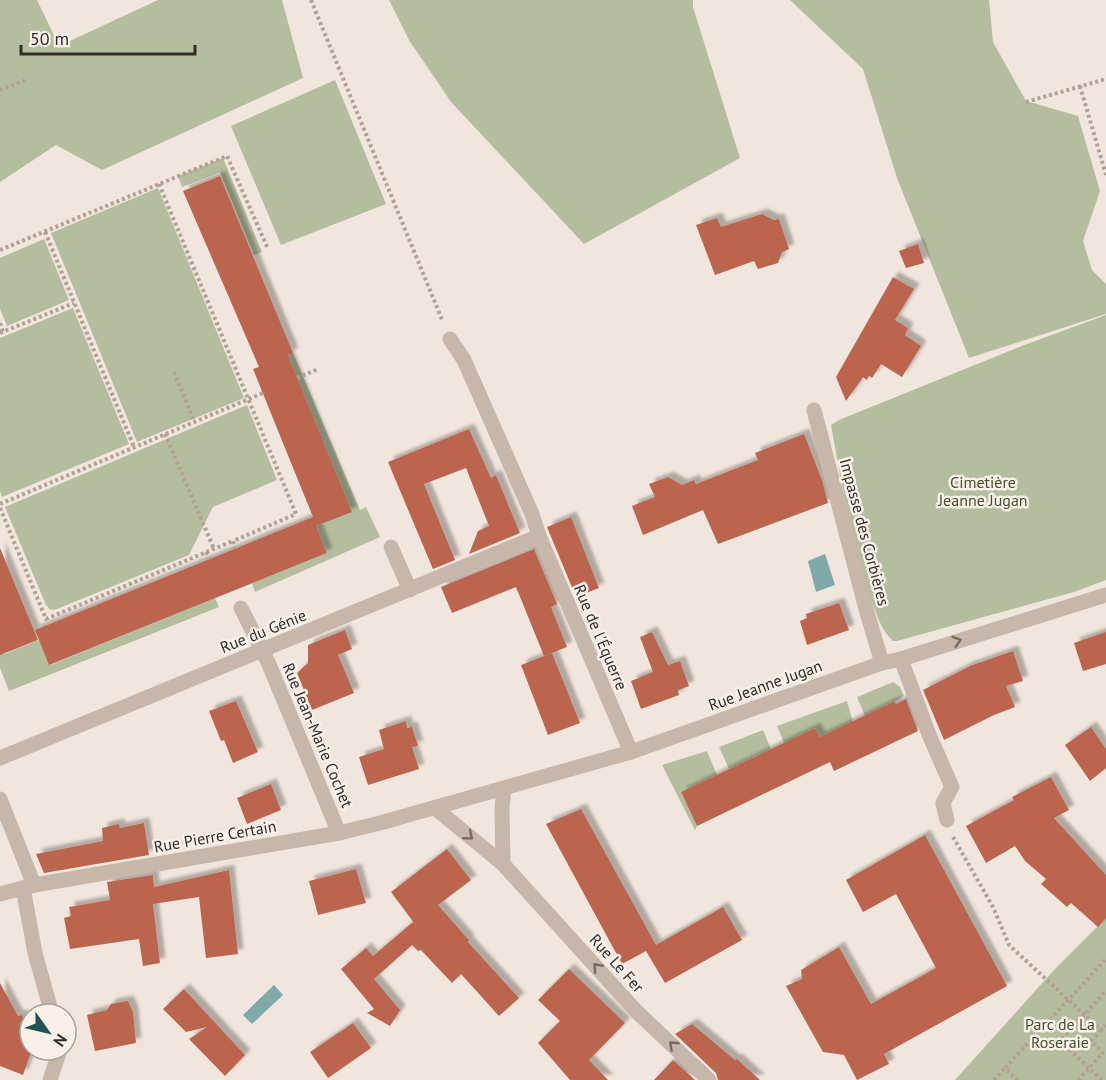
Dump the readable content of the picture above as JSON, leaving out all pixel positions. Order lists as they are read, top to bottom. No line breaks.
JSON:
{"streets":{"street":["Impasse des Corbières","Rue du Génie","Rue de l'Équerre","Rue Jeanne Jugan","Rue Jean-Marie Cochet","Rue Pierre Certain","Rue Le Fer"]},"crossings":[["Impasse des Corbières","Rue Jeanne Jugan"],["Rue du Génie","Rue de l'Équerre"],["Rue du Génie","Rue Jean-Marie Cochet"],["Rue de l'Équerre","Rue Jeanne Jugan"],["Rue Jeanne Jugan","Rue Pierre Certain"],["Rue Jeanne Jugan","Rue Le Fer"],["Rue Jean-Marie Cochet","Rue Pierre Certain"],["Rue Pierre Certain","Rue Le Fer"]],"parks":["Cimetière Jeanne Jugan","Parc de La Roseraie"],"scale_bar":"50 m","north":"bottom right"}
